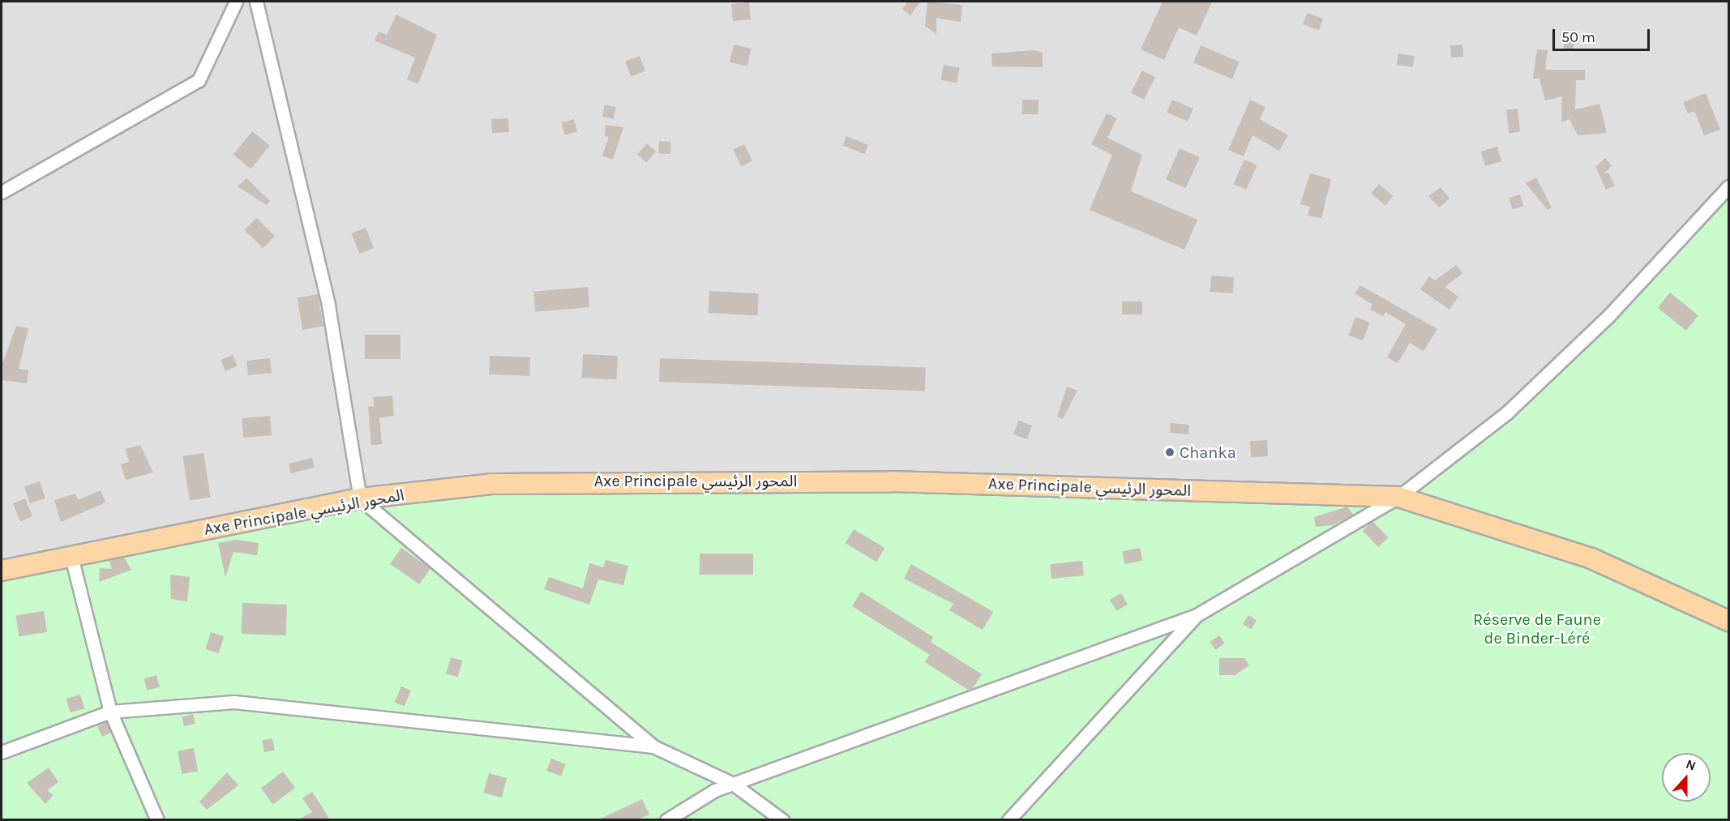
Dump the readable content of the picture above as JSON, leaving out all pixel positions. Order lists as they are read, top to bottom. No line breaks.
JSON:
{"streets":{"main road":["Axe Principale المحور الرئيسي"]},"parks":["Réserve de Faune de Binder-Léré"],"places":["Chanka"],"scale_bar":"50 m","north":"top"}
